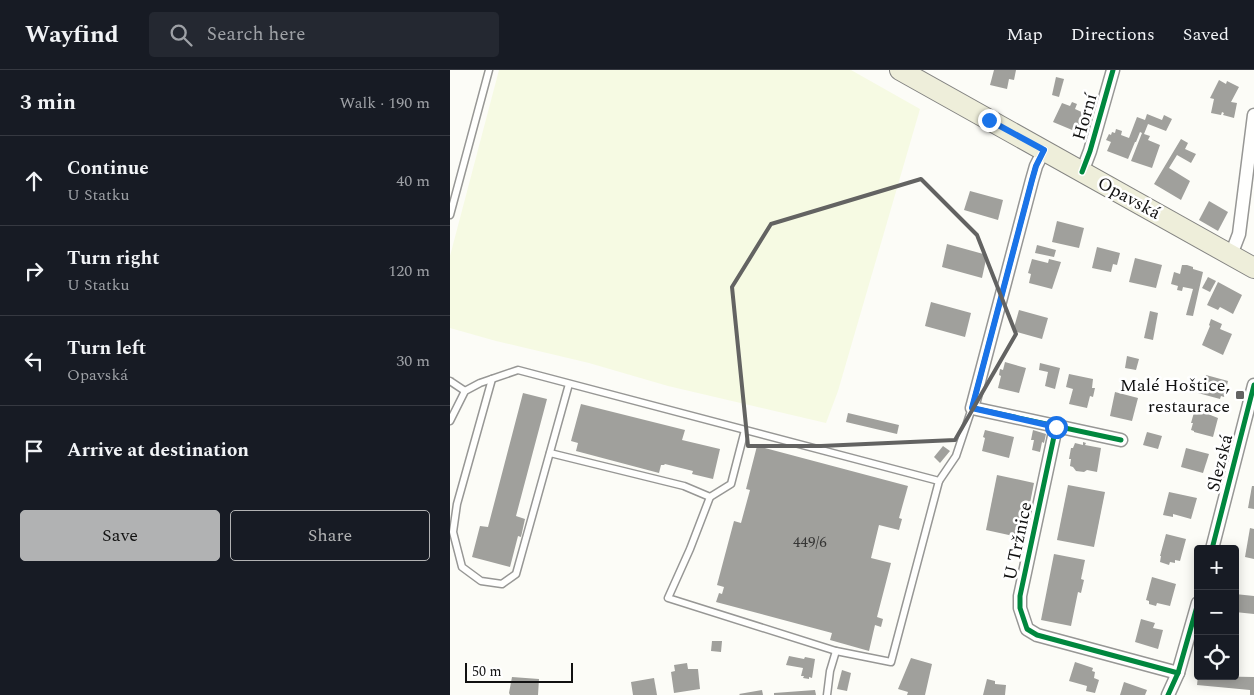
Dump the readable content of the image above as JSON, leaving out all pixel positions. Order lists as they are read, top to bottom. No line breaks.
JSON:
{"streets":{"main road":["Opavská"],"street":["Horní","Slezská","U Tržnice"]},"crossings":[["Horní","Opavská"]],"places":{"transit":["Malé Hoštice, restaurace"]},"house_numbers":["449/6"],"scale_bar":"50 m","page":{"header":"Wayfind","search":"Search here","nav":["Map","Directions","Saved"],"heading":["3 min","Walk · 190 m"],"list":[["Continue","U Statku","40 m"],["Turn right","U Statku","120 m"],["Turn left","Opavská","30 m"],"Arrive at destination"],"buttons":["Save","Share"],"map_buttons":["+","−"],"scale":"50 m"}}
